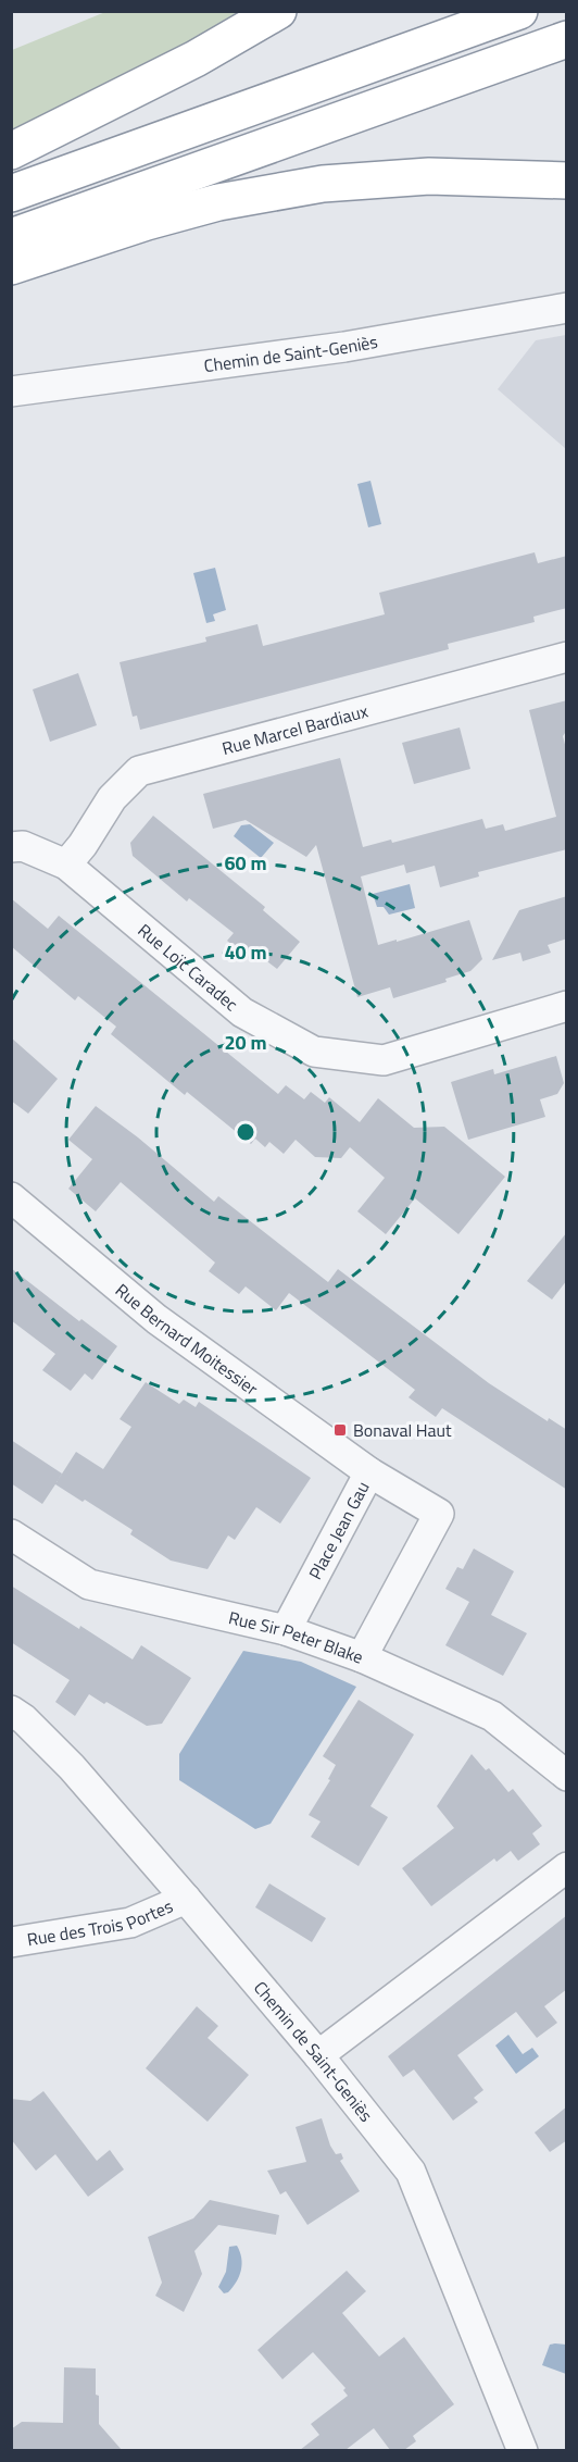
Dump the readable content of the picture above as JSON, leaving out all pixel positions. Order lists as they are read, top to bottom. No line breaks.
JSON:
{"streets":{"street":["Chemin de Saint-Geniès","Rue Marcel Bardiaux","Rue Loïc Caradec","Rue Bernard Moitessier","Place Jean Gau","Rue Sir Peter Blake","Rue des Trois Portes"]},"crossings":[["Chemin de Saint-Geniès","Rue des Trois Portes"],["Rue Marcel Bardiaux","Rue Loïc Caradec"],["Rue Bernard Moitessier","Place Jean Gau"],["Place Jean Gau","Rue Sir Peter Blake"]],"places":{"transit":["Bonaval Haut"]},"rings":["60 m","40 m","20 m"]}
